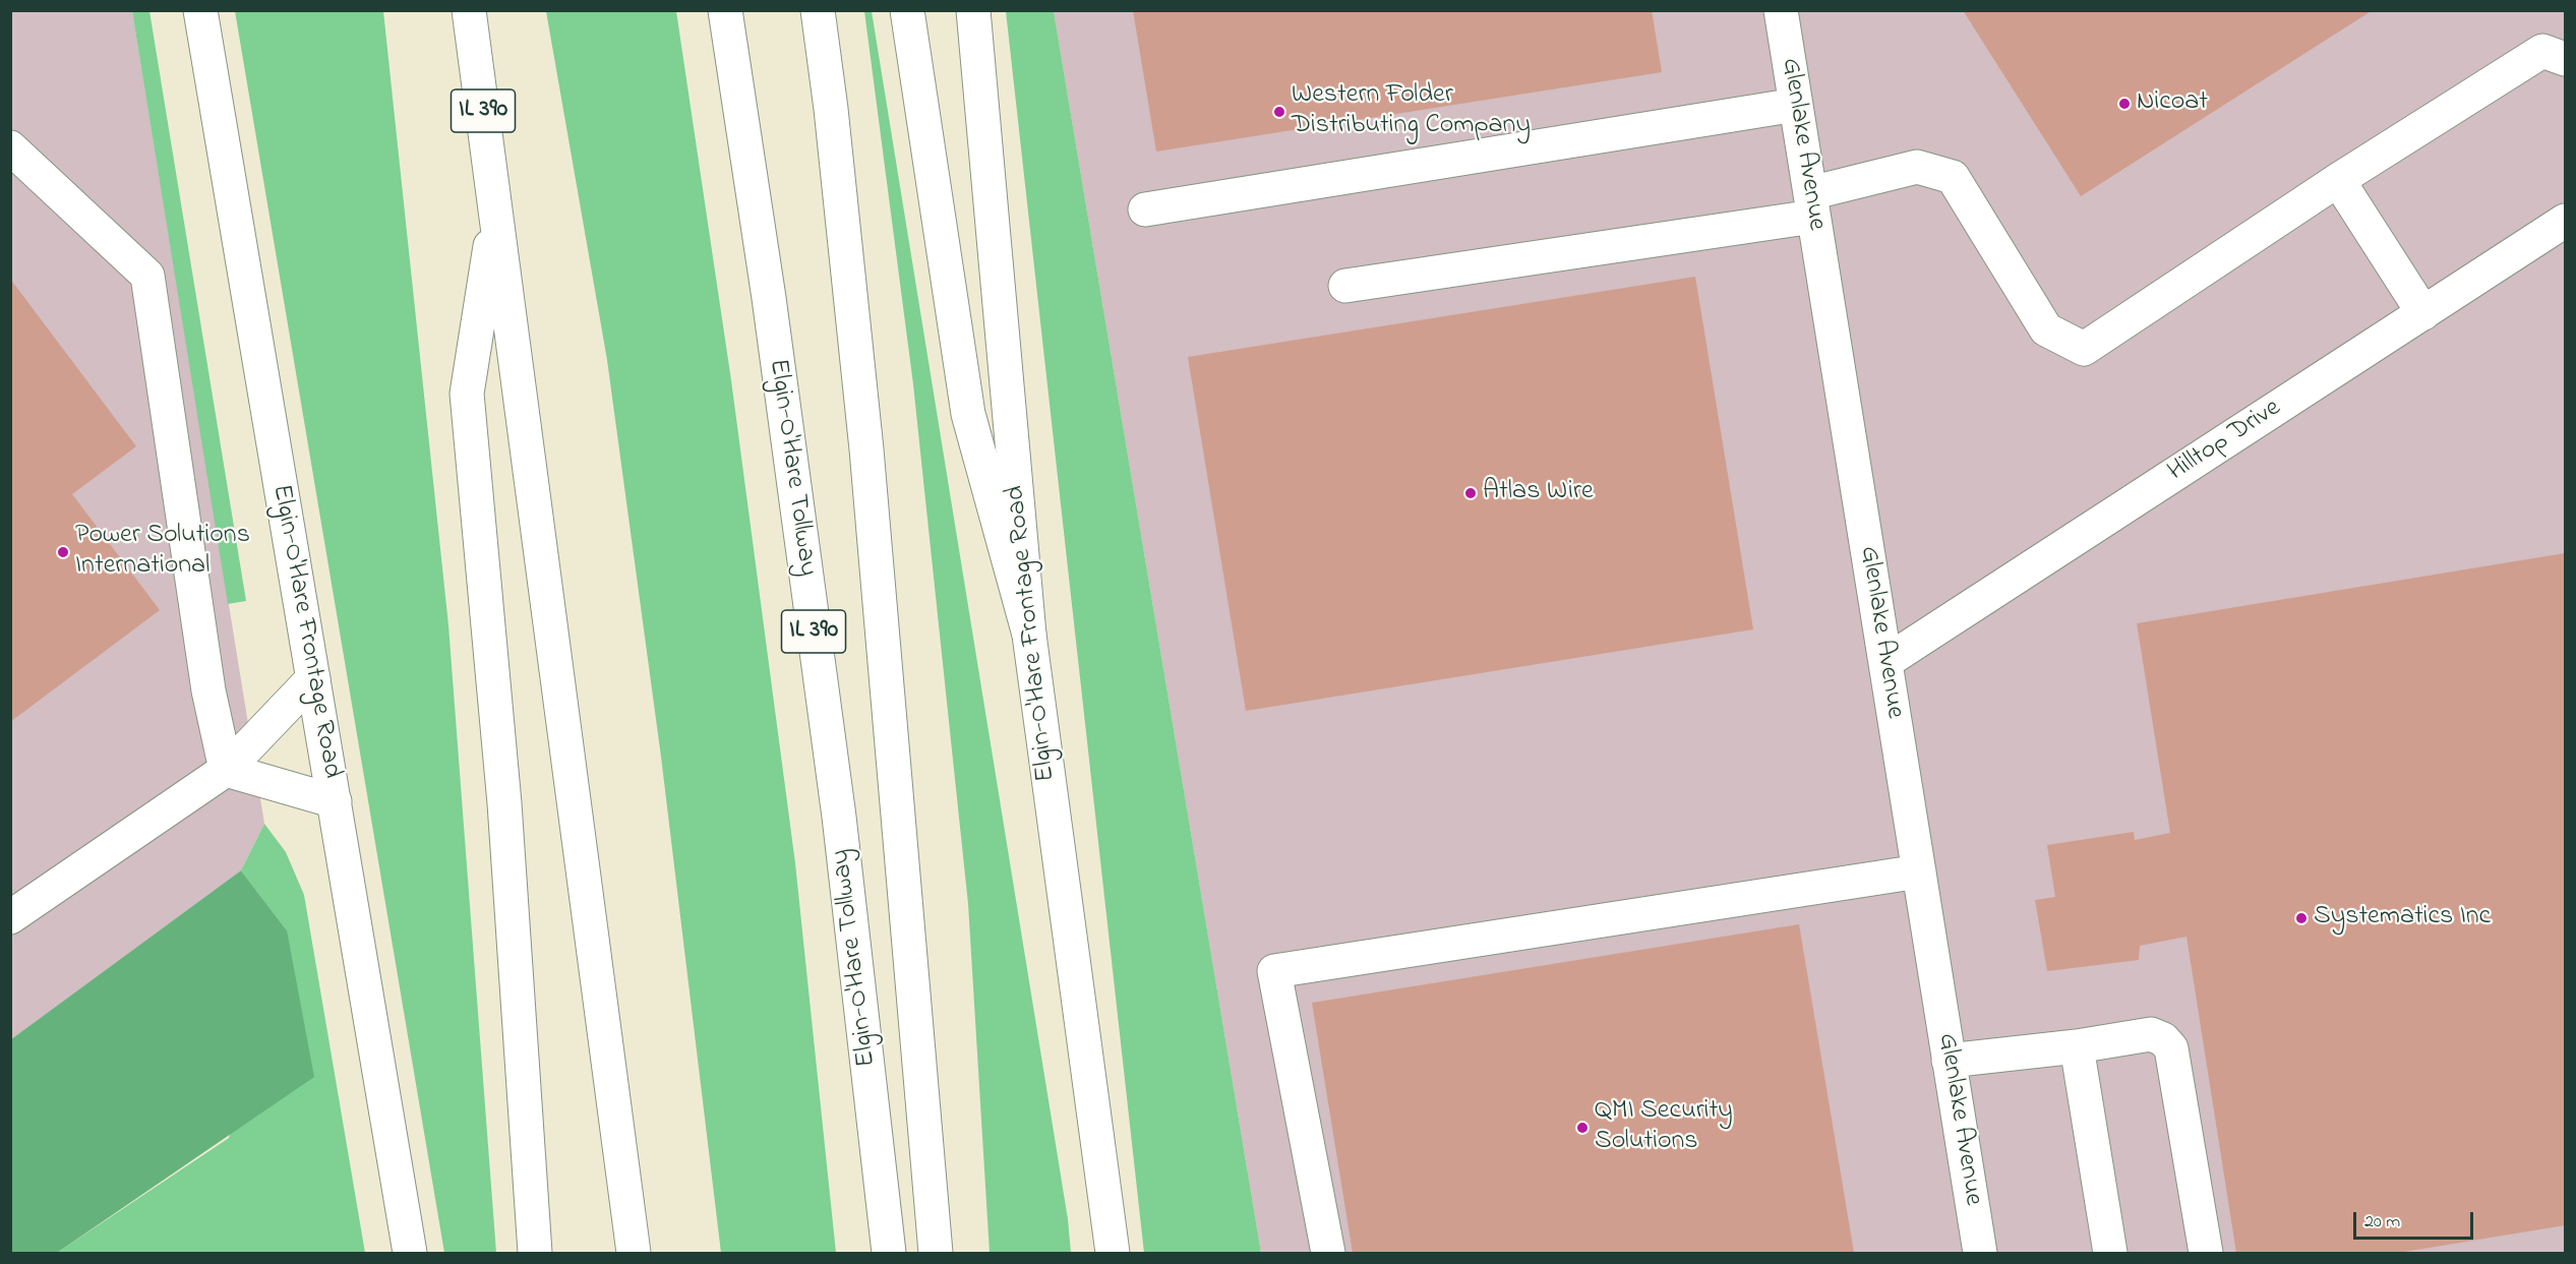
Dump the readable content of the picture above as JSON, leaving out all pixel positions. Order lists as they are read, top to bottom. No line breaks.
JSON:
{"streets":{"main road":["IL 390","Glenlake Avenue","Hilltop Drive","Elgin-O'Hare Tollway","Elgin-O'Hare Frontage Road"]},"crossings":[["Glenlake Avenue","Hilltop Drive"]],"places":["Nicoat","Western Folder Distributing Company","Atlas Wire","Power Solutions International","Systematics Inc","QMI Security Solutions"],"scale_bar":"20 m"}
